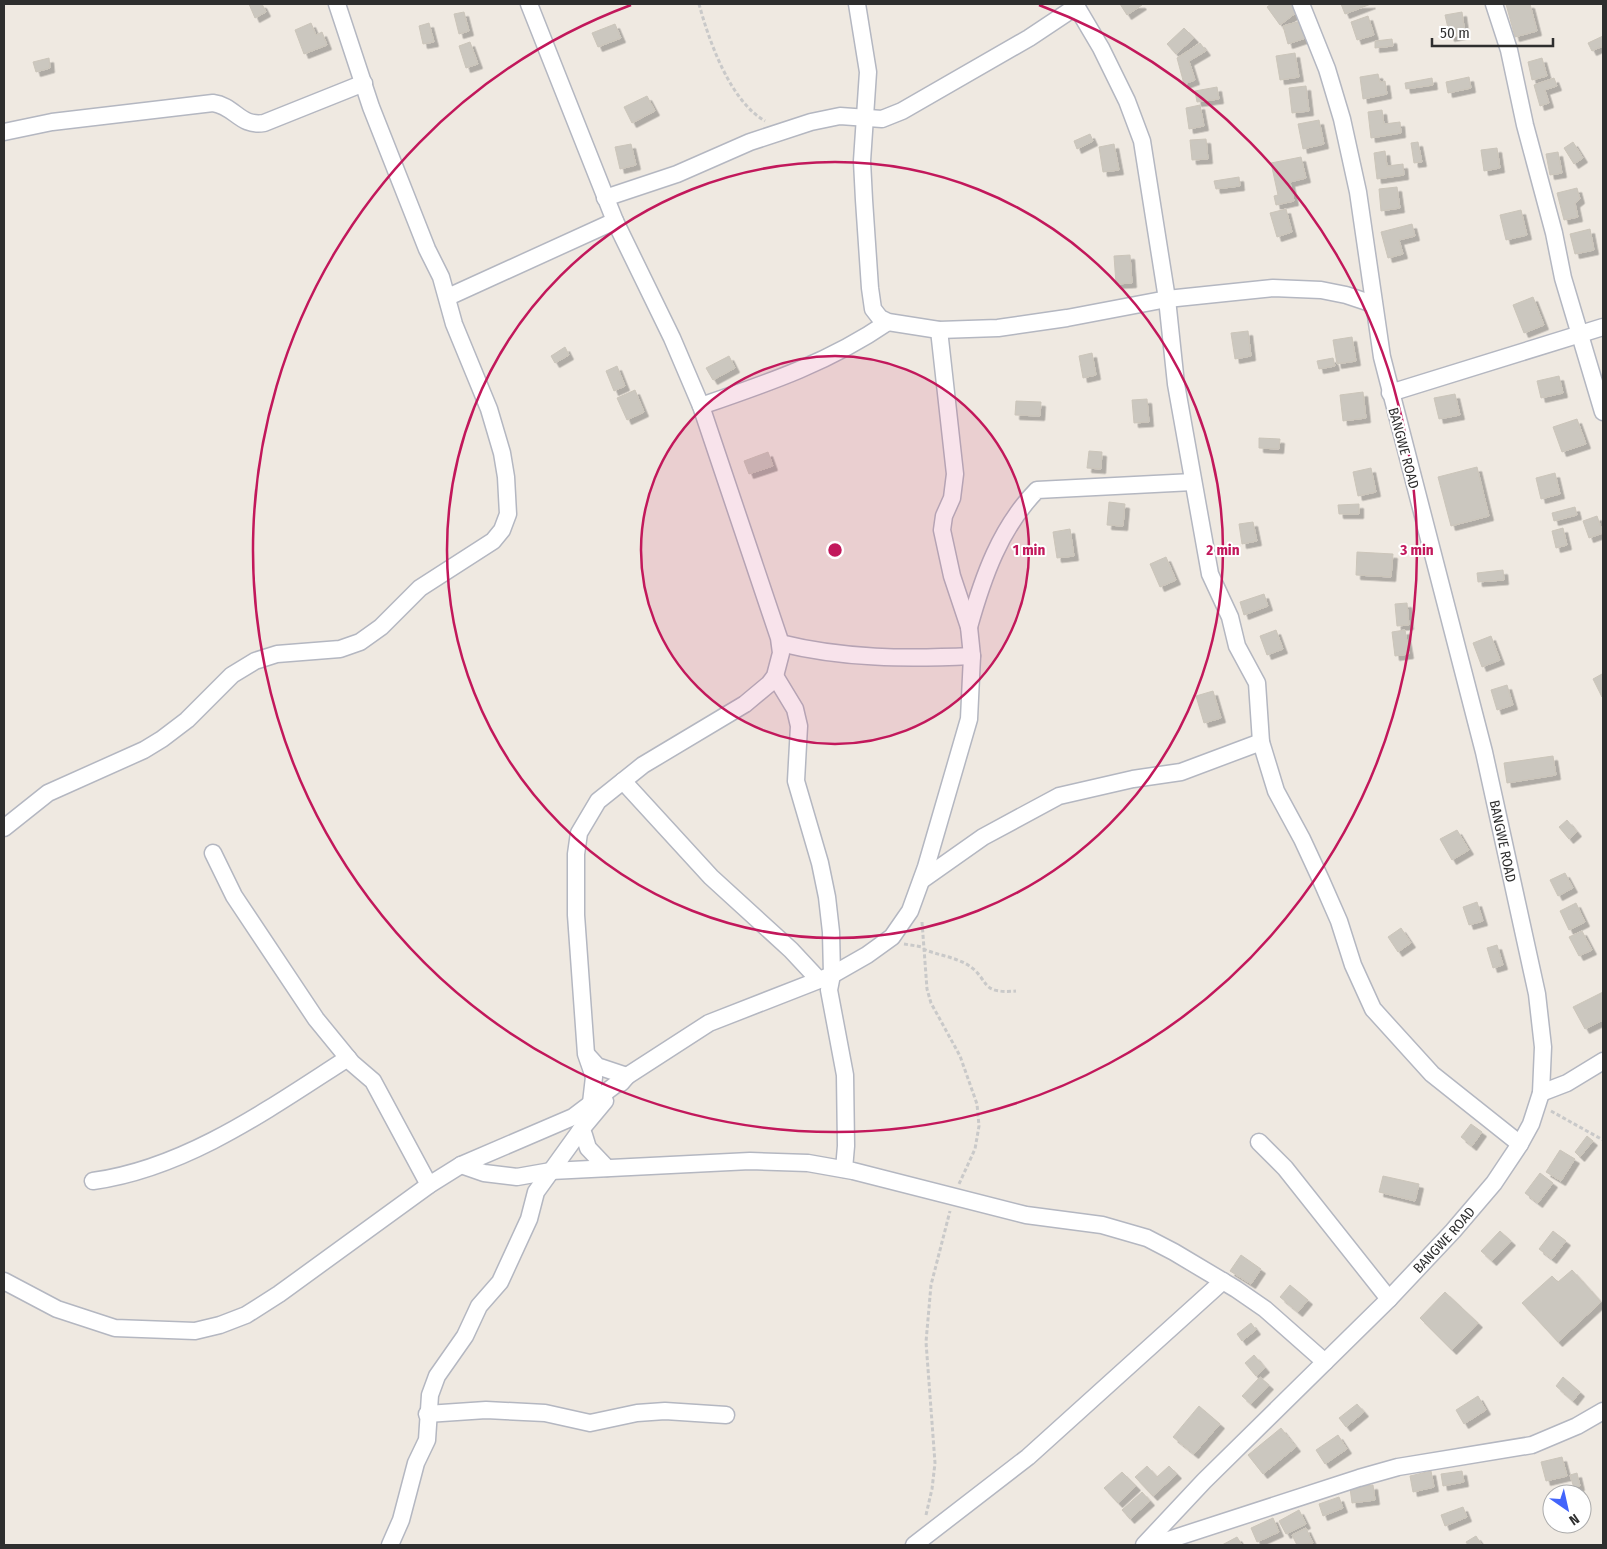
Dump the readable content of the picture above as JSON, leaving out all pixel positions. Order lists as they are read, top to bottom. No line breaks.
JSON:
{"streets":{"street":["BANGWE ROAD"]},"scale_bar":"50 m","north":"bottom right","rings":["1 min","2 min","3 min"]}
